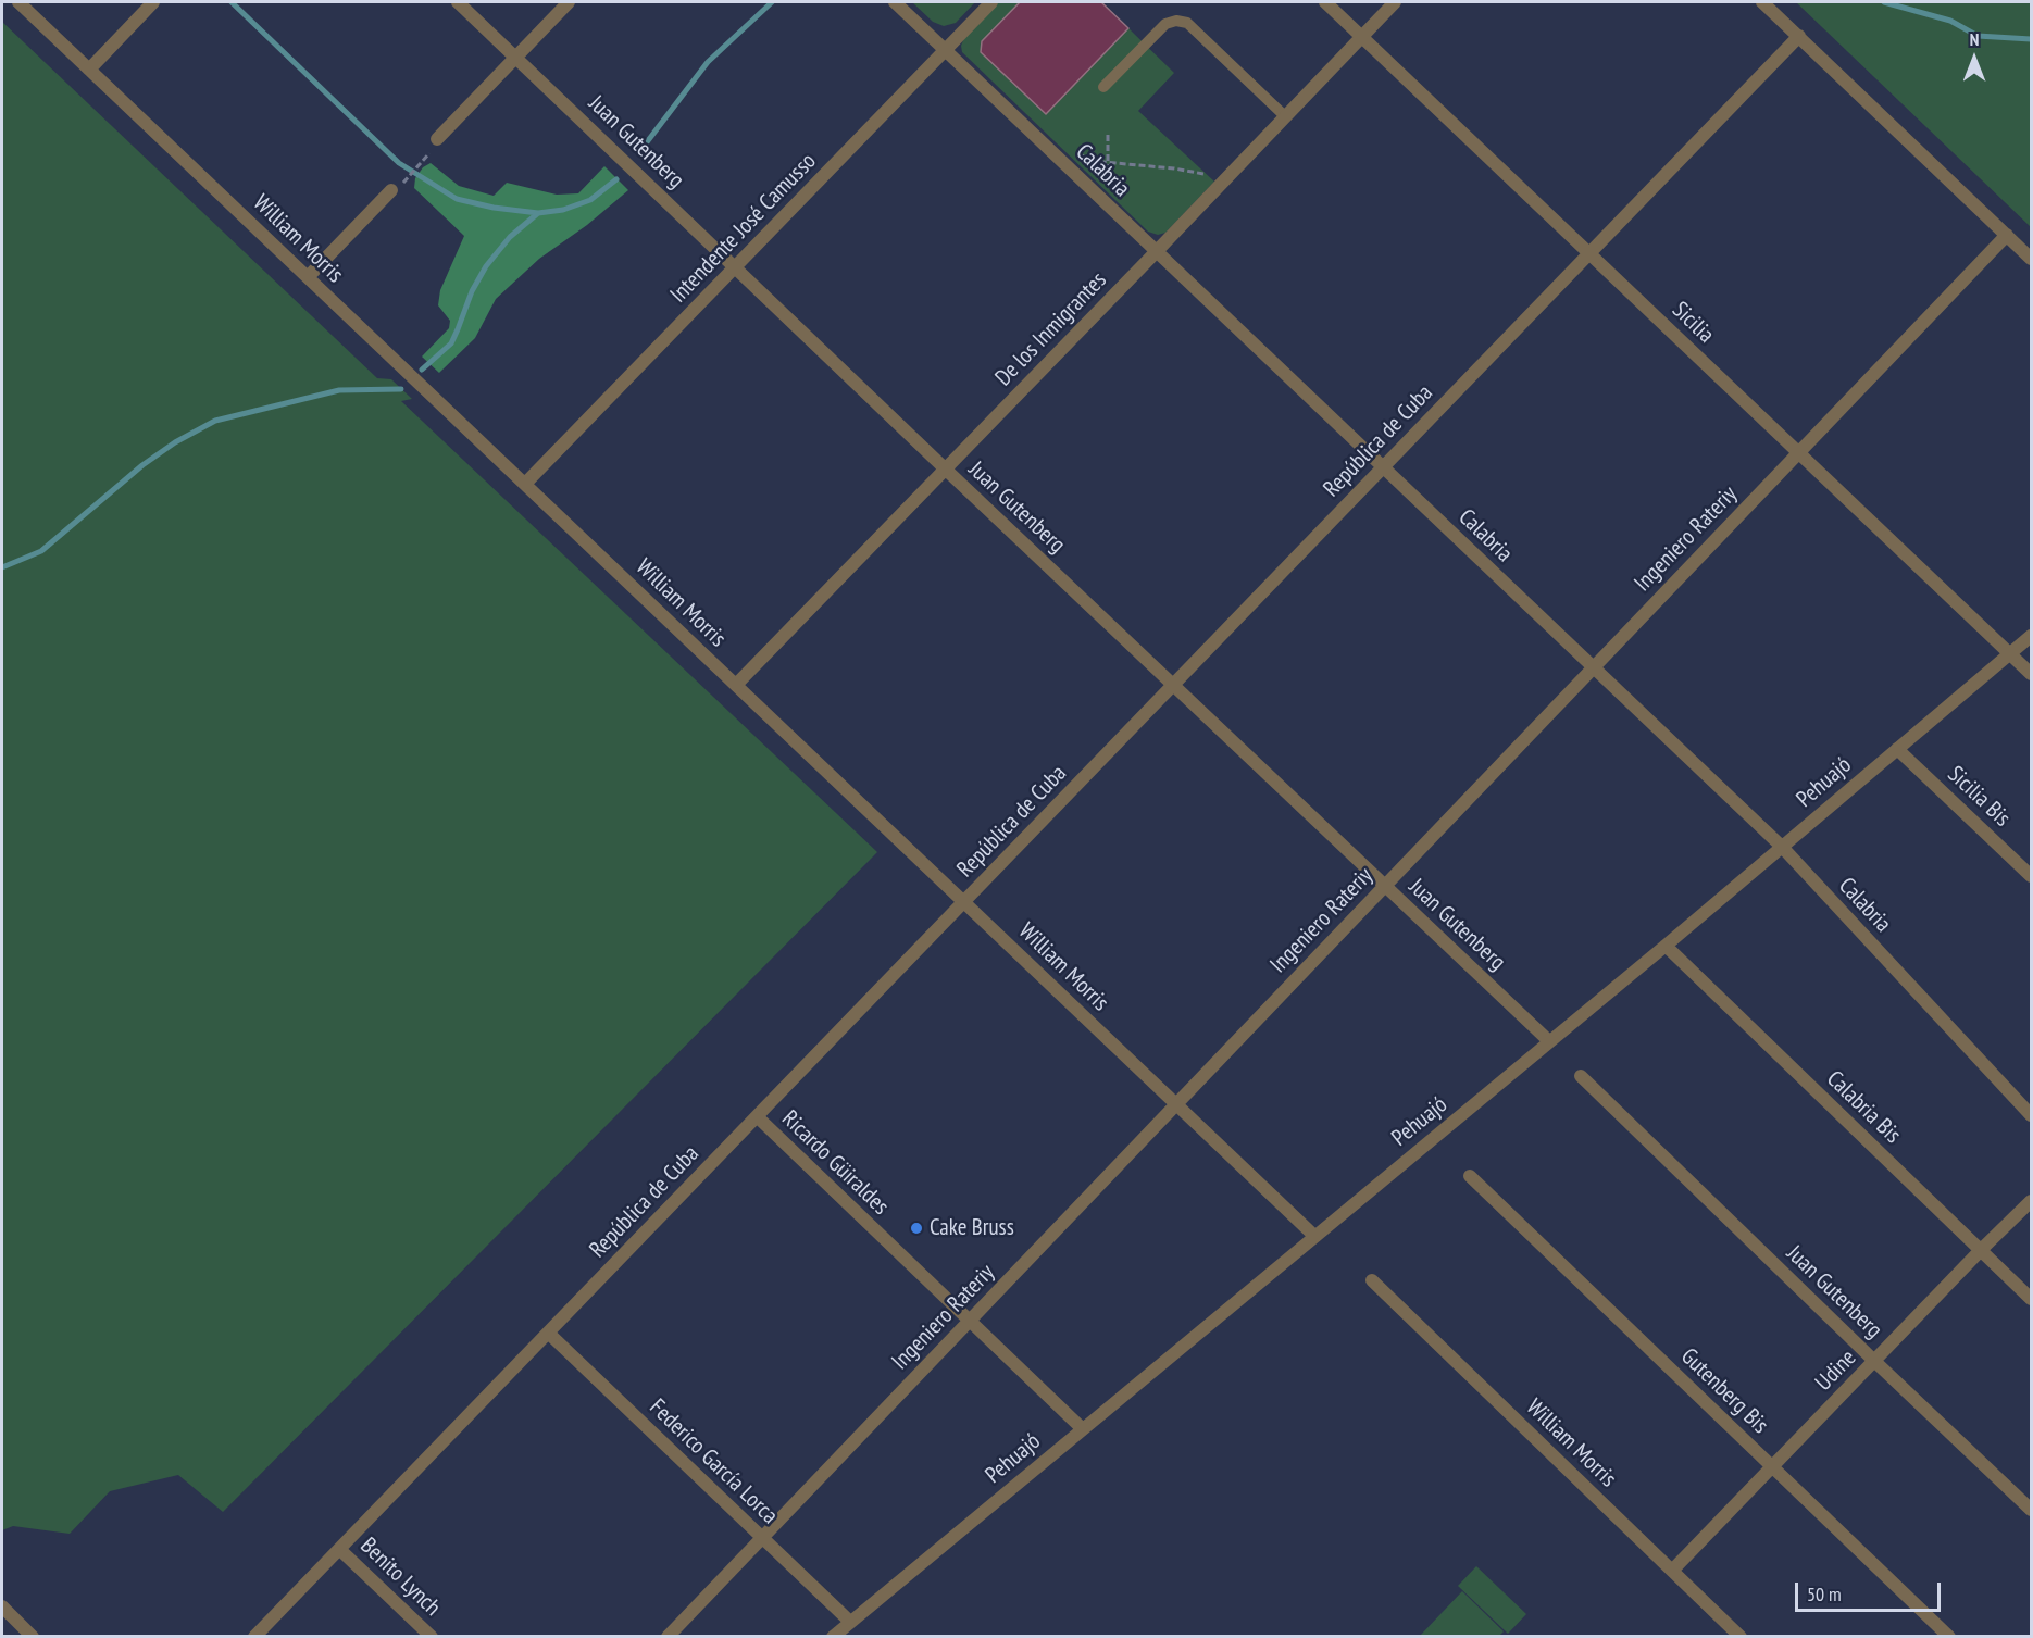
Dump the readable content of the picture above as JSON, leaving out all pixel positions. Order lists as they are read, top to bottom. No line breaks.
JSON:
{"streets":{"street":["Juan Gutenberg","Calabria","Intendente José Camusso","William Morris","Sicilia","De los Inmigrantes","República de Cuba","Ingeniero Rateriy","Pehuajó","Sicilia Bis","Calabria Bis","Ricardo Güiraldes","Udine","Gutenberg Bis","Federico García Lorca","Benito Lynch"]},"crossings":[["Juan Gutenberg","Intendente José Camusso"],["Juan Gutenberg","De los Inmigrantes"],["Juan Gutenberg","República de Cuba"],["Juan Gutenberg","Ingeniero Rateriy"],["Juan Gutenberg","Pehuajó"],["Juan Gutenberg","Udine"],["Calabria","Intendente José Camusso"],["Calabria","De los Inmigrantes"],["Calabria","República de Cuba"],["Calabria","Ingeniero Rateriy"],["Calabria","Pehuajó"],["Intendente José Camusso","William Morris"],["William Morris","De los Inmigrantes"],["William Morris","República de Cuba"],["William Morris","Ingeniero Rateriy"],["William Morris","Pehuajó"],["William Morris","Udine"],["Sicilia","De los Inmigrantes"],["Sicilia","República de Cuba"],["Sicilia","Ingeniero Rateriy"],["Sicilia","Pehuajó"],["República de Cuba","Ricardo Güiraldes"],["República de Cuba","Federico García Lorca"],["República de Cuba","Benito Lynch"],["Ingeniero Rateriy","Ricardo Güiraldes"],["Ingeniero Rateriy","Federico García Lorca"],["Pehuajó","Sicilia Bis"],["Pehuajó","Calabria Bis"],["Pehuajó","Ricardo Güiraldes"],["Pehuajó","Federico García Lorca"],["Calabria Bis","Udine"],["Udine","Gutenberg Bis"]],"places":["Cake Bruss"],"scale_bar":"50 m","north":"top"}
